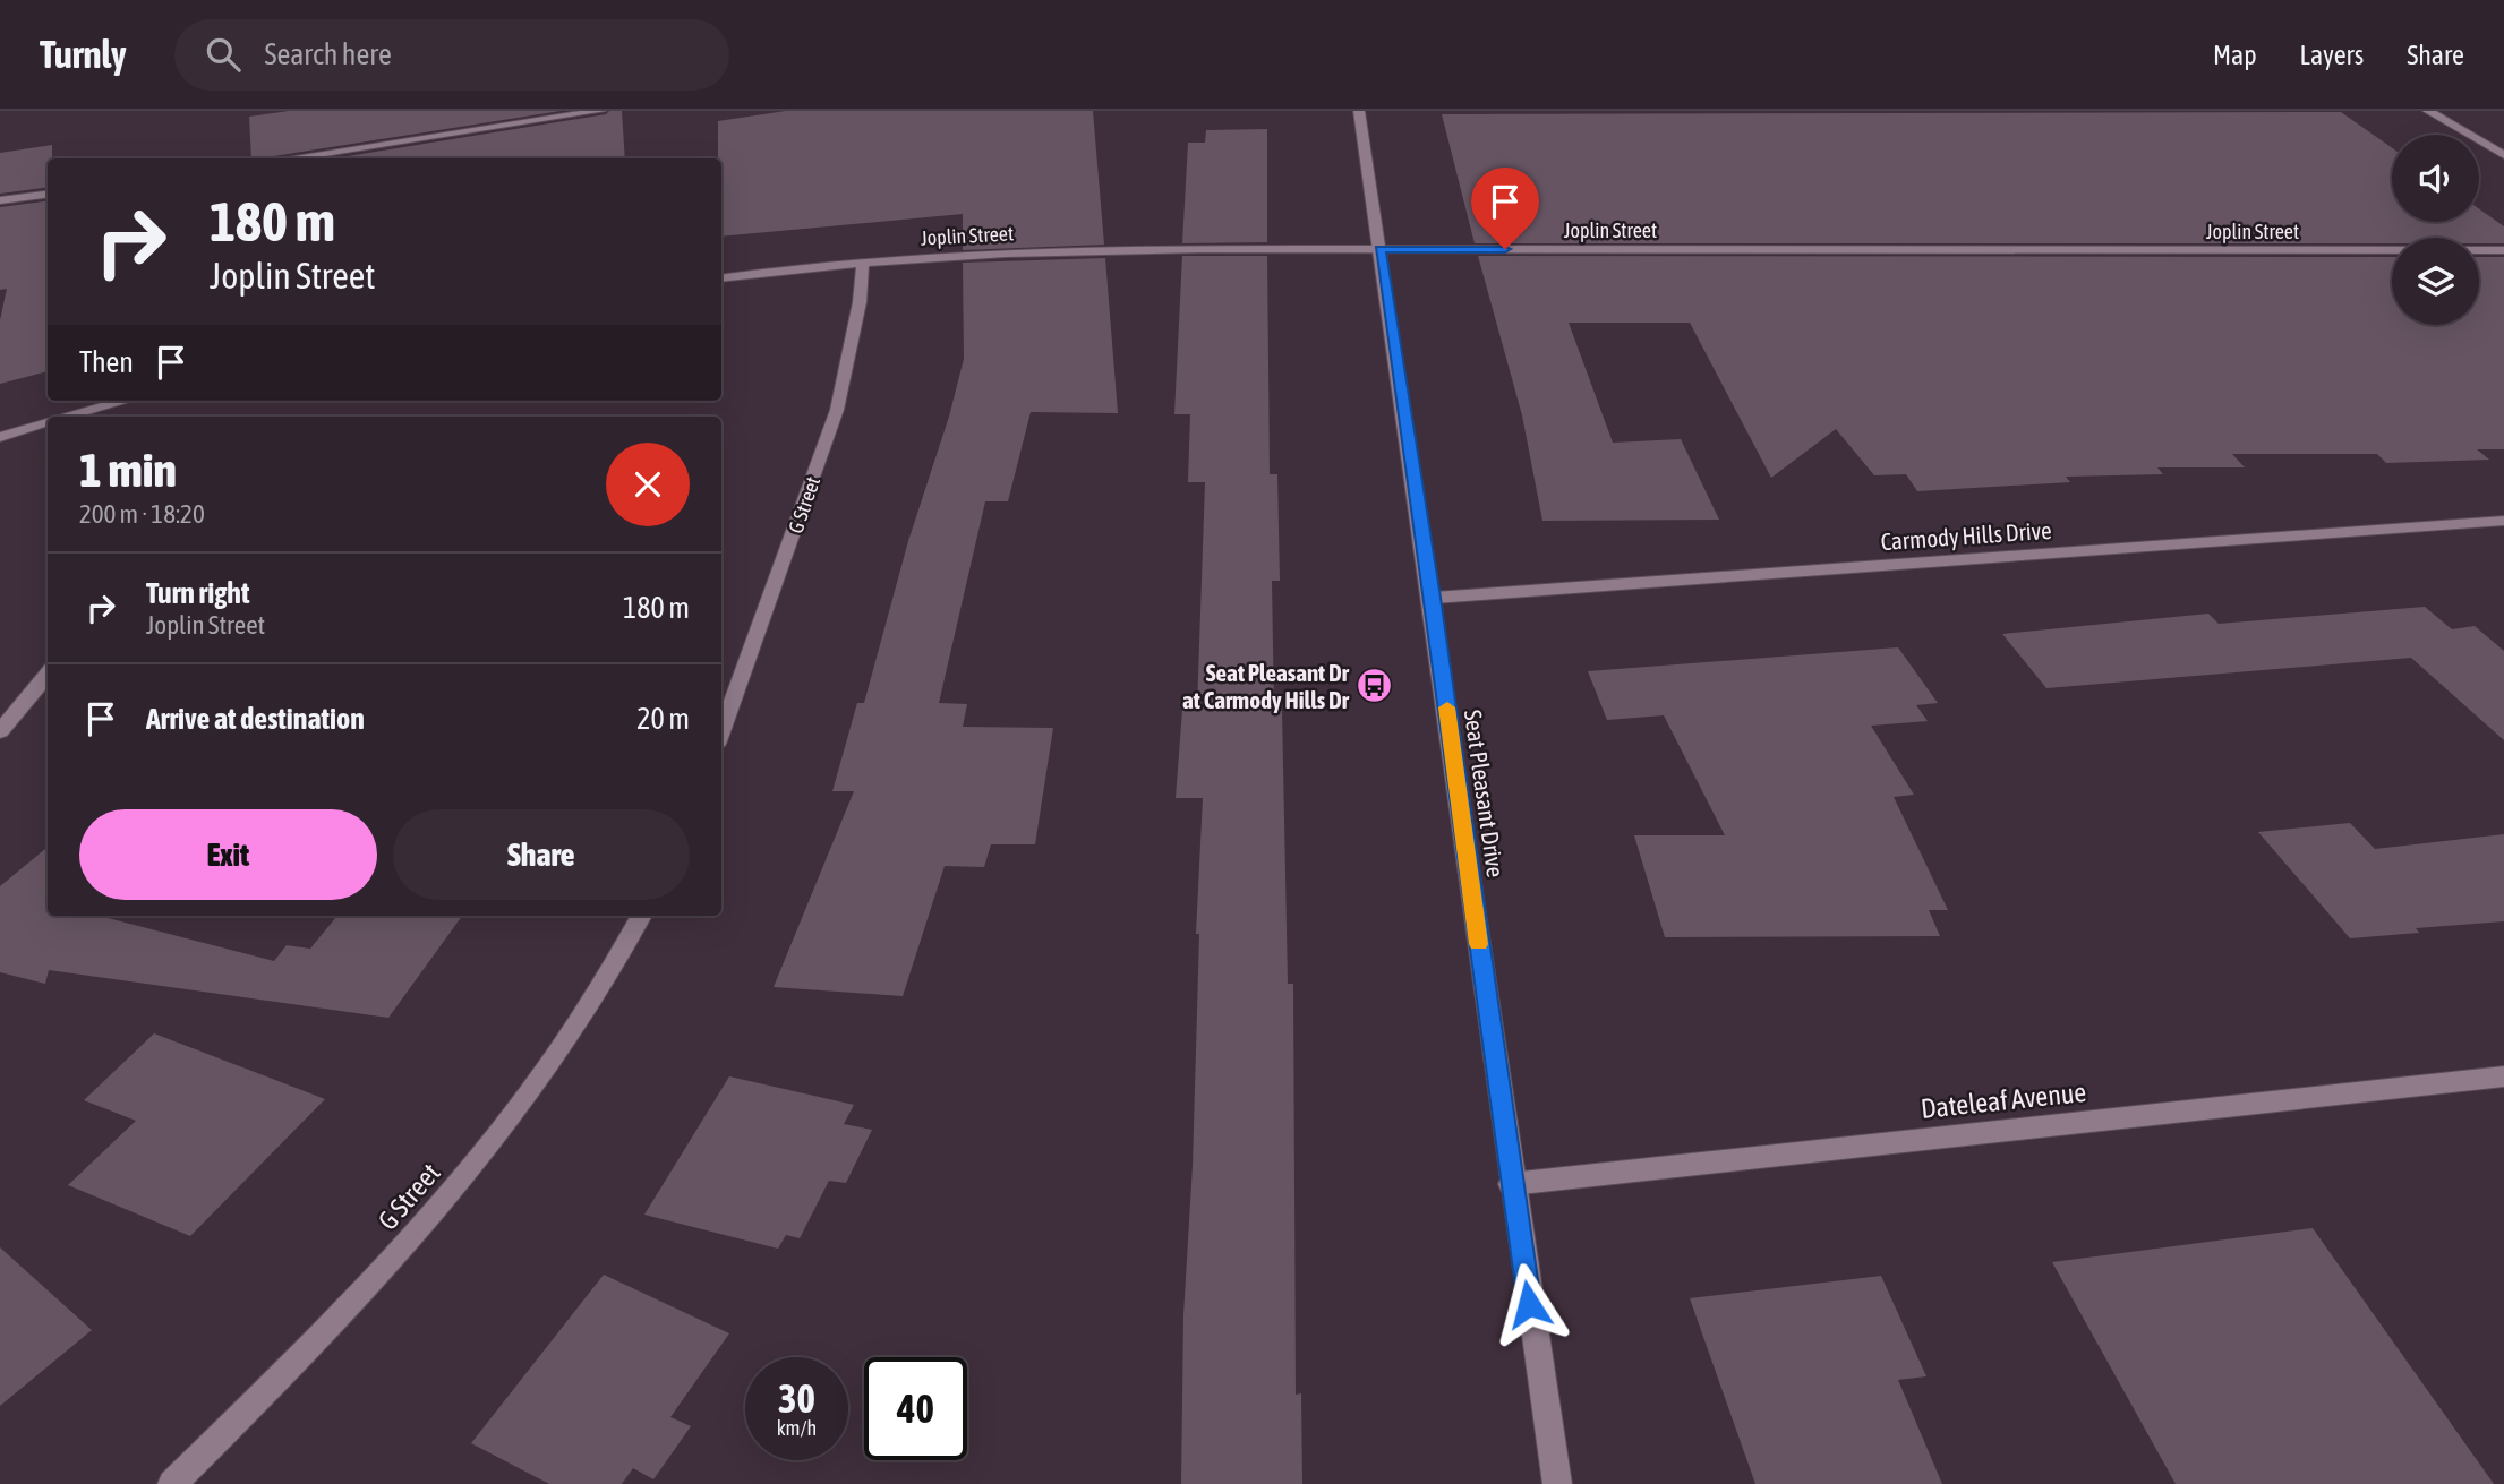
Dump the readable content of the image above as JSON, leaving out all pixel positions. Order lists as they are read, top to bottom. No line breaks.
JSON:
{"streets":{"street":["Joplin Street","G Street","Carmody Hills Drive","Seat Pleasant Drive","Dateleaf Avenue"]},"crossings":[["Joplin Street","G Street"],["Joplin Street","Seat Pleasant Drive"],["Carmody Hills Drive","Seat Pleasant Drive"],["Seat Pleasant Drive","Dateleaf Avenue"]],"places":{"bus stop":["Seat Pleasant Dr at Carmody Hills Dr"]},"page":{"header":"Turnly","search":"Search here","nav":["Map","Layers","Share"],"turn":["180 m","Joplin Street"],"then":"Then","heading":["1 min","200 m · 18:20"],"list":[{"name":"Turn right","note":"Joplin Street","value":"180 m"},{"name":"Arrive at destination","value":"20 m"}],"buttons":["Exit","Share"],"speed":"30 km/h","limit":"40"}}
